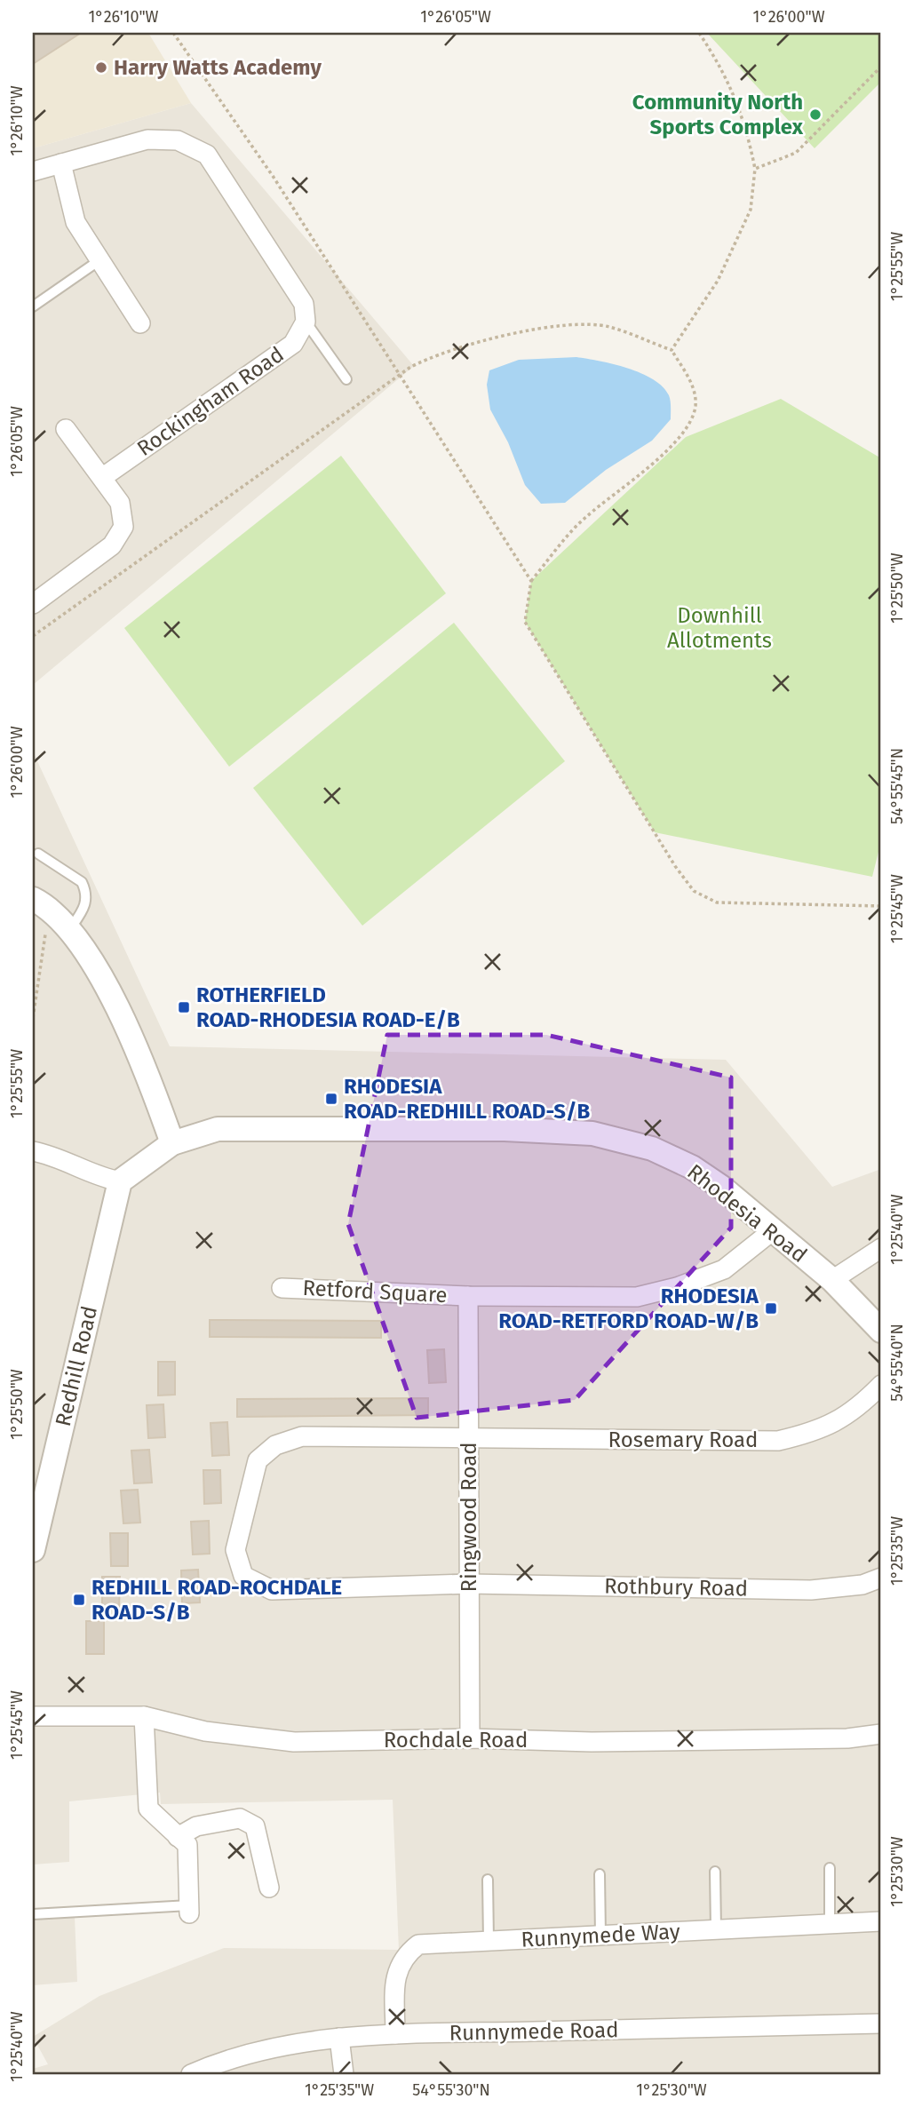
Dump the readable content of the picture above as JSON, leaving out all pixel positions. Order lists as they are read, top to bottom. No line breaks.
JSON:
{"streets":{"street":["Rockingham Road","Rhodesia Road","Retford Square","Redhill Road","Rosemary Road","Ringwood Road","Rothbury Road","Rochdale Road","Runnymede Way","Runnymede Road"]},"crossings":[["Rhodesia Road","Retford Square"],["Rhodesia Road","Redhill Road"],["Retford Square","Ringwood Road"],["Rosemary Road","Ringwood Road"],["Rosemary Road","Rothbury Road"],["Ringwood Road","Rothbury Road"],["Ringwood Road","Rochdale Road"],["Runnymede Way","Runnymede Road"]],"parks":["Downhill Allotments"],"places":{"other":["Harry Watts Academy","Community North Sports Complex"],"transit":["ROTHERFIELD ROAD-RHODESIA ROAD-E/B","RHODESIA ROAD-REDHILL ROAD-S/B","RHODESIA ROAD-RETFORD ROAD-W/B","REDHILL ROAD-ROCHDALE ROAD-S/B"]},"coordinates":["1°26'10\"W","1°26'05\"W","1°26'00\"W","1°25'55\"W","1°25'50\"W","54°55'45\"N","1°25'45\"W","1°25'40\"W","54°55'40\"N","1°25'35\"W","1°25'30\"W","54°55'30\"N"]}
